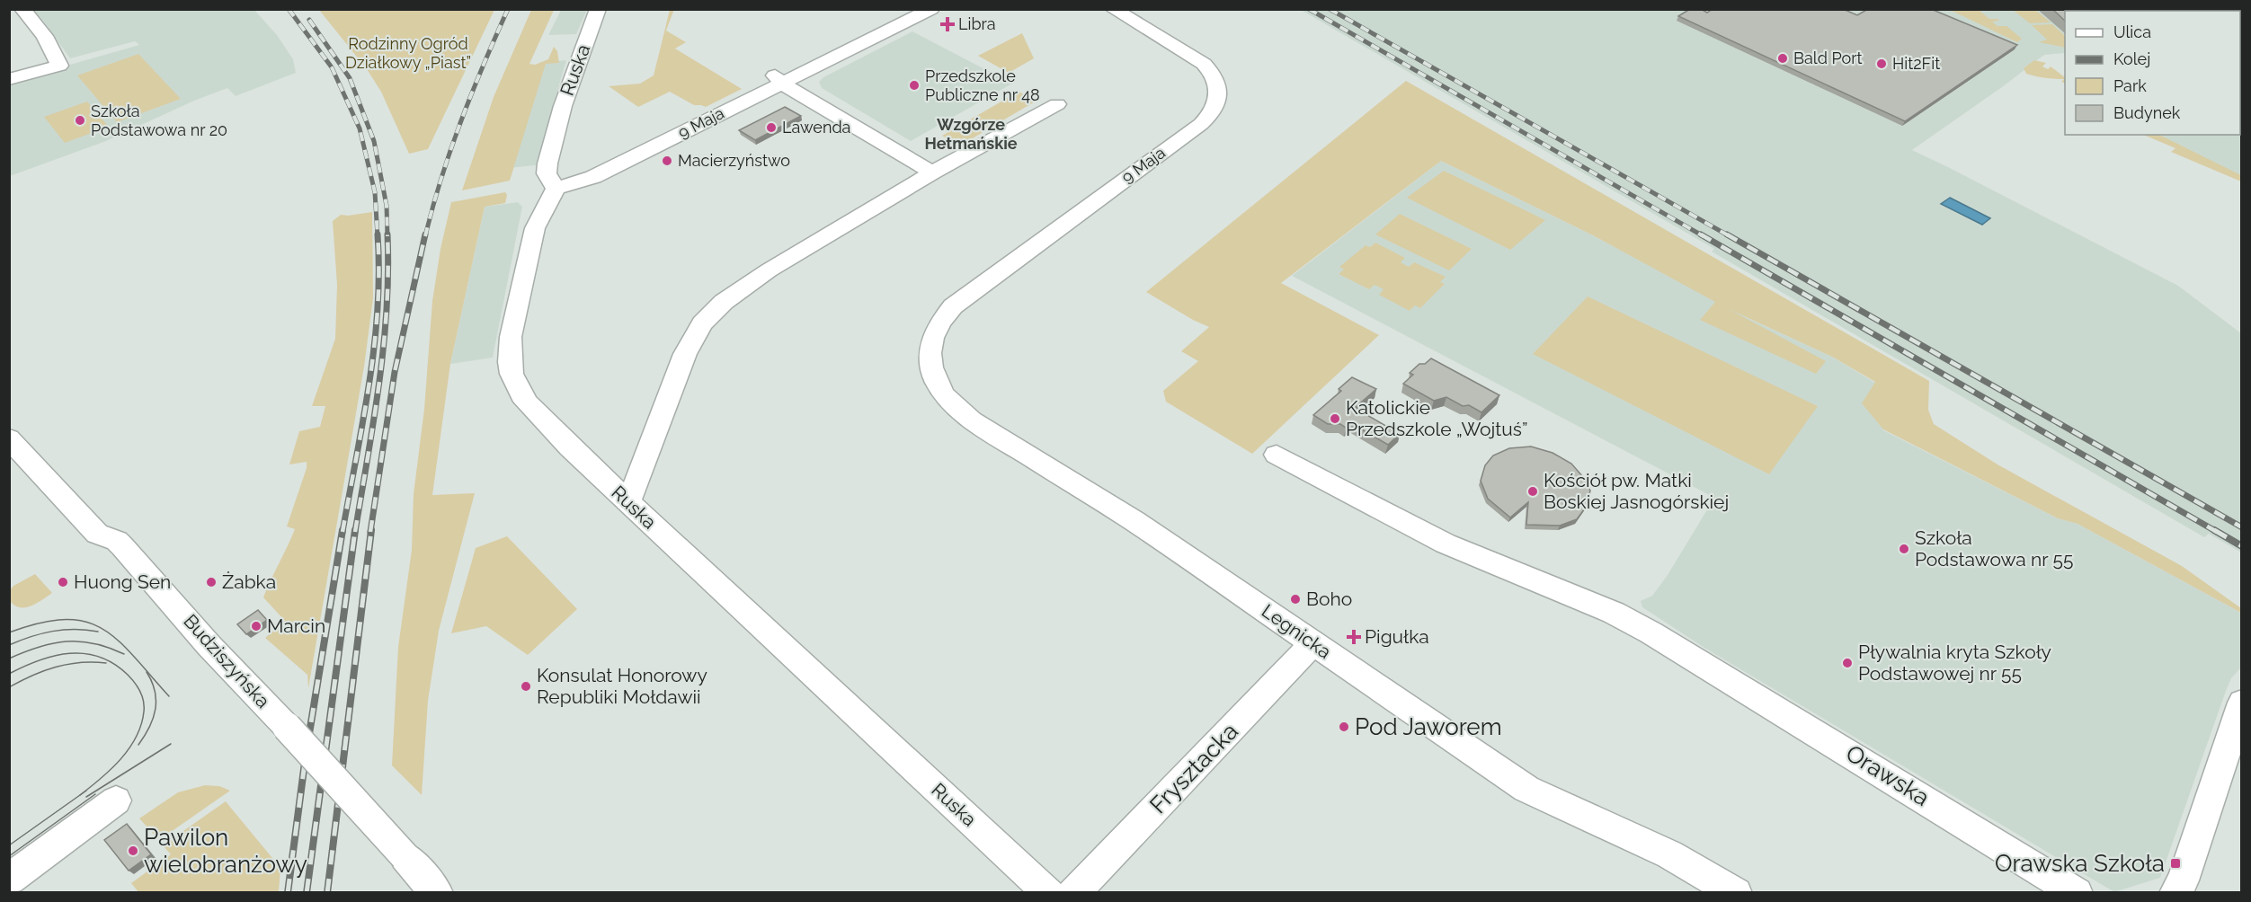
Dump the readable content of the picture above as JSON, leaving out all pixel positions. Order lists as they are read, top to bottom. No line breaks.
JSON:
{"streets":{"street":["Ruska","9 Maja","Legnicka","Budziszyńska","Frysztacka","Orawska"]},"crossings":[["Ruska","9 Maja"],["9 Maja","Legnicka"],["Legnicka","Frysztacka"]],"districts":["Wzgórze Hetmańskie"],"parks":["Rodzinny Ogród Działkowy „Piast”"],"places":{"health":["Libra","Pigułka"],"other":["Bald Port","Hit2Fit","Przedszkole Publiczne nr 48","Szkoła Podstawowa nr 20","Lawenda","Macierzyństwo","Katolickie Przedszkole „Wojtuś”","Kościół pw. Matki Boskiej Jasnogórskiej","Szkoła Podstawowa nr 55","Huong Sen","Żabka","Boho","Marcin","Pływalnia kryta Szkoły Podstawowej nr 55","Konsulat Honorowy Republiki Mołdawii","Pod Jaworem","Pawilon wielobranżowy"],"transit":["Orawska Szkoła"]},"legend":["Ulica","Kolej","Park","Budynek"]}
